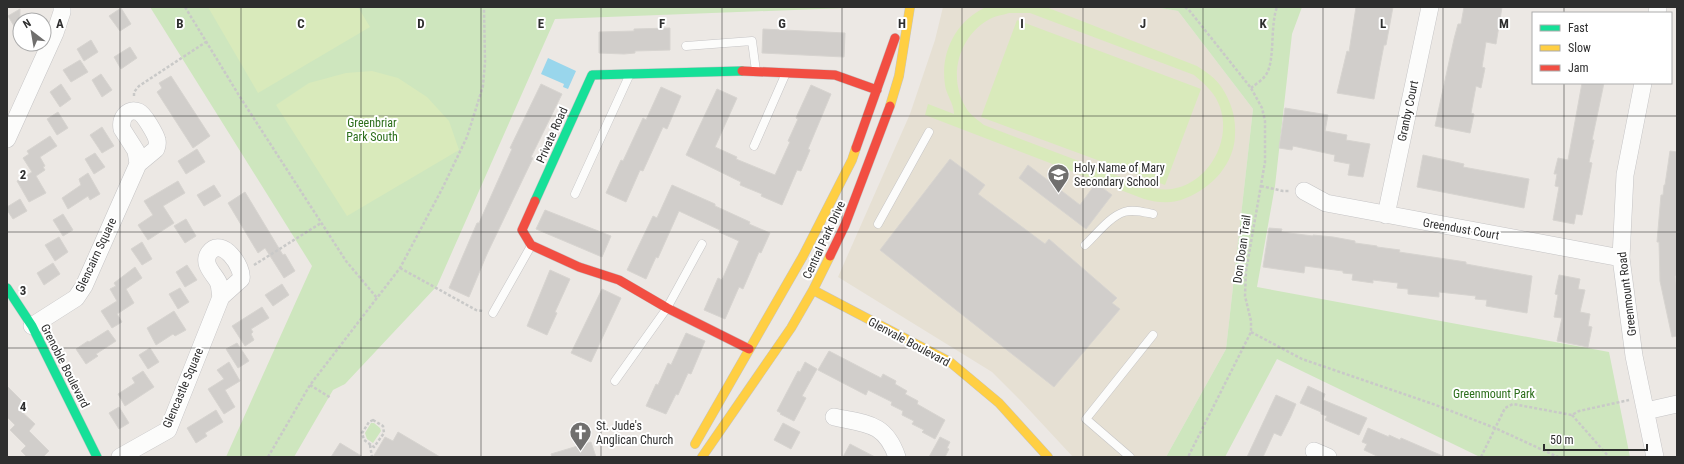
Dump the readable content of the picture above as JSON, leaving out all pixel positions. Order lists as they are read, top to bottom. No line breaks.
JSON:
{"streets":{"street":["Granby Court","Private Road","Greendust Court","Central Park Drive","Glencairn Square","Greenmount Road","Glenvale Boulevard","Grenoble Boulevard","Glencastle Square"],"path":["Don Doan Trail"]},"crossings":[["Granby Court","Greendust Court"],["Private Road","Central Park Drive"],["Greendust Court","Greenmount Road"],["Central Park Drive","Glenvale Boulevard"],["Glencairn Square","Grenoble Boulevard"]],"parks":["Greenbriar Park South","Greenmount Park"],"places":{"school or university":["Holy Name of Mary Secondary School"],"church":["St. Jude's Anglican Church"]},"legend":["Fast","Slow","Jam"],"scale_bar":"50 m","north":"top left","grid":{"columns":["A","B","C","D","E","F","G","H","I","J","K","L","M"],"rows":["2","3","4"]}}
